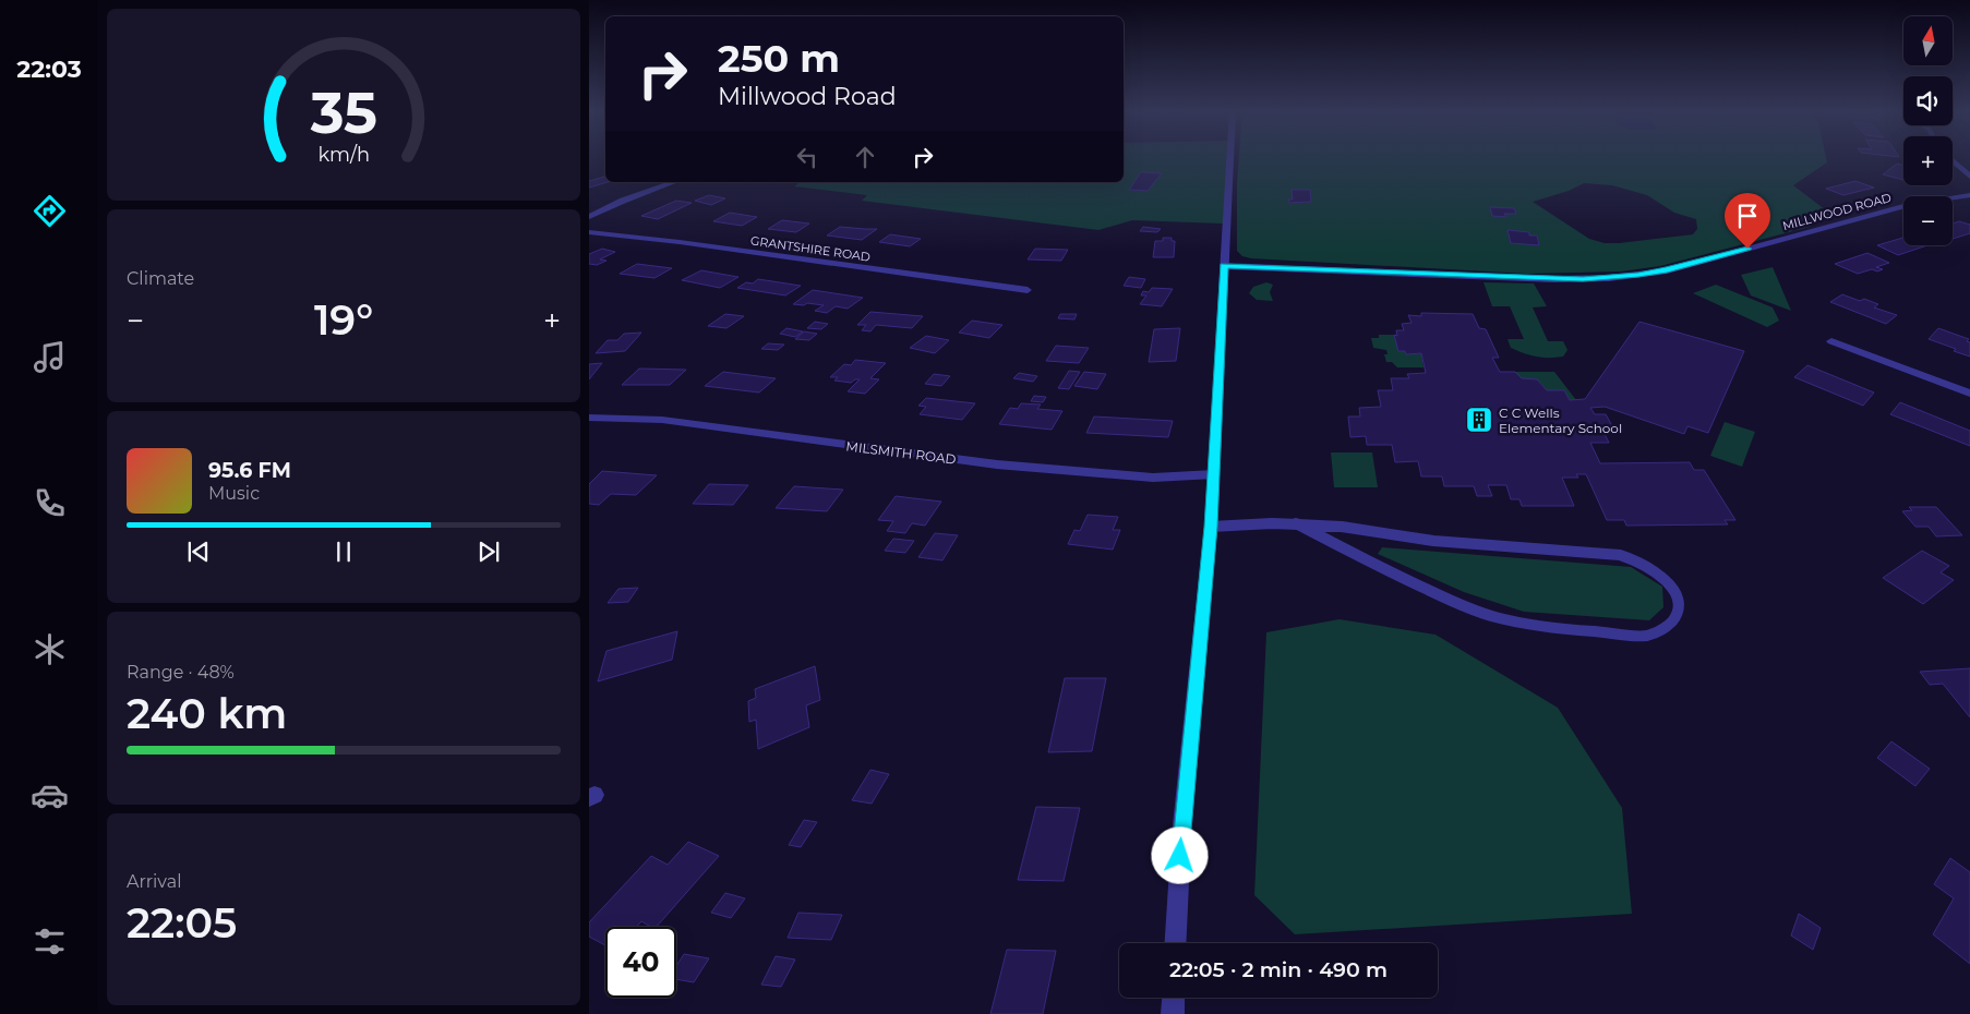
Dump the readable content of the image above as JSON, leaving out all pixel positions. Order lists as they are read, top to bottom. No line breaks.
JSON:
{"streets":{"street":["MILLWOOD ROAD","GRANTSHIRE ROAD","MILSMITH ROAD"]},"places":{"building":["C C Wells Elementary School"]},"north":"top","page":{"tabs":"22:03","map_buttons":["+","−"],"turn":["250 m","Millwood Road"],"tile":["Climate",["Range · 48%","240 km"],["Arrival","22:05"]],"heat":["−","19°","+"],"song":["95.6 FM","Music"],"limit":"40","trip":"22:05 · 2 min · 490 m","gauge":["35","km/h"]}}
